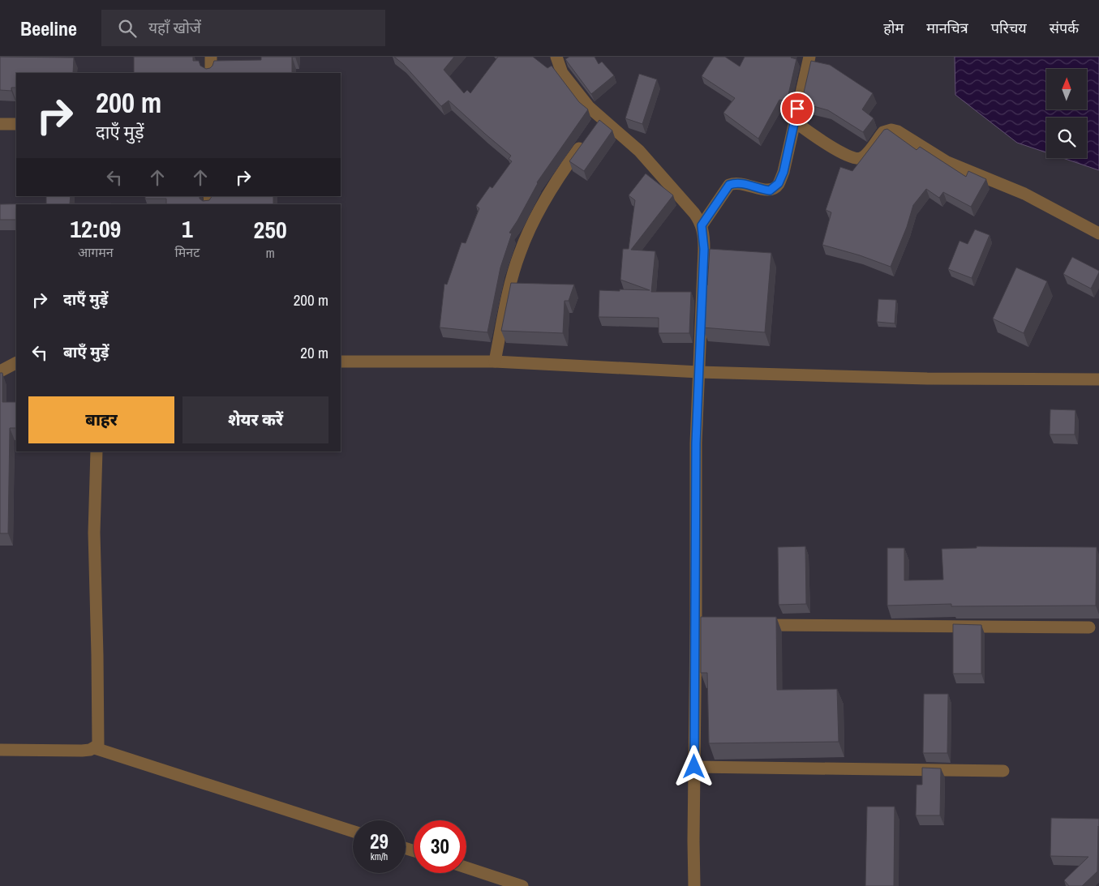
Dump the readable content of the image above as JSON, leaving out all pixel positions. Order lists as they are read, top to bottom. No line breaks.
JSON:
{"north":"top","page":{"header":"Beeline","search":"यहाँ खोजें","nav":["होम","मानचित्र","परिचय","संपर्क"],"turn":["200 m","दाएँ मुड़ें"],"eta":["12:09","आगमन","1","मिनट","250","m"],"list":[{"name":"दाएँ मुड़ें","value":"200 m"},{"name":"बाएँ मुड़ें","value":"20 m"}],"buttons":["बाहर","शेयर करें"],"speed":"29 km/h","limit":"30"}}
